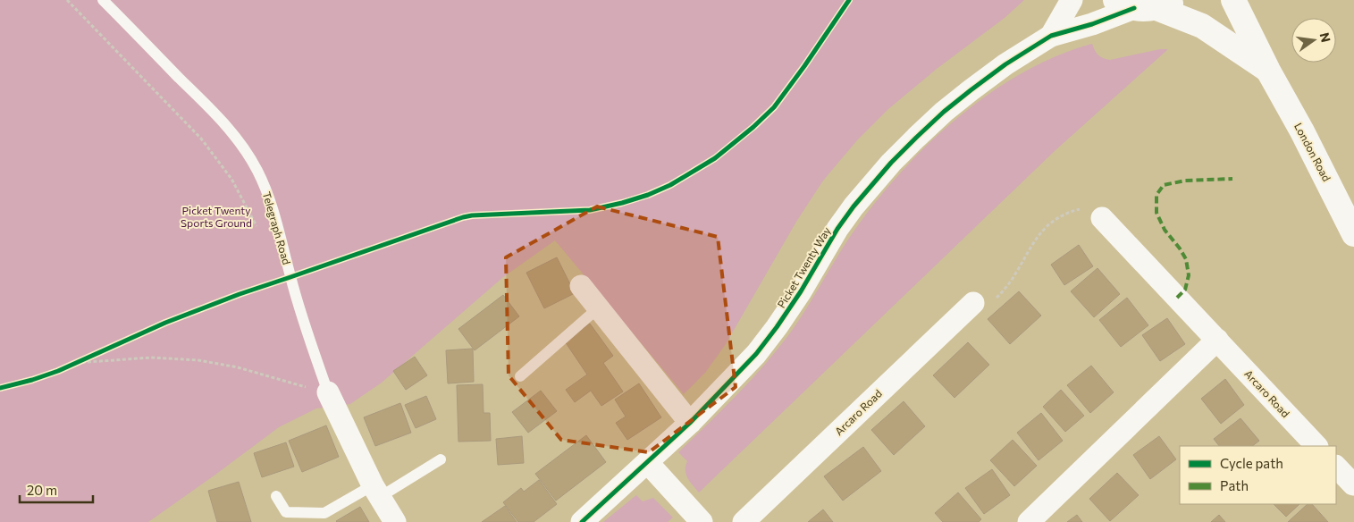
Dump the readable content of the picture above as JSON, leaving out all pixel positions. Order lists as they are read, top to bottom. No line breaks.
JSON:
{"streets":{"main road":["London Road"],"street":["Telegraph Road","Picket Twenty Way","Arcaro Road"]},"parks":["Picket Twenty Sports Ground"],"legend":["Cycle path","Path"],"scale_bar":"20 m","north":"right"}
